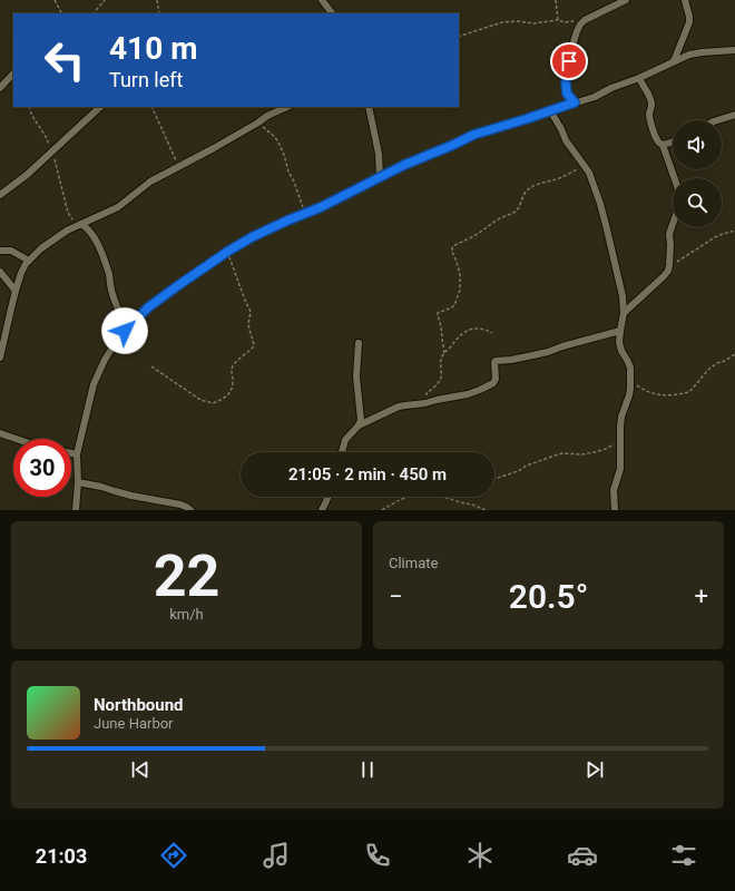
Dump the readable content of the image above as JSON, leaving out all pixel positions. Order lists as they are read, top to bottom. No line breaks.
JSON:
{"page":{"turn":["410 m","Turn left"],"limit":"30","trip":"21:05 · 2 min · 450 m","tile":[["22","km/h"],"Climate"],"heat":["−","20.5°","+"],"song":["Northbound","June Harbor"],"tabs":"21:03"}}
